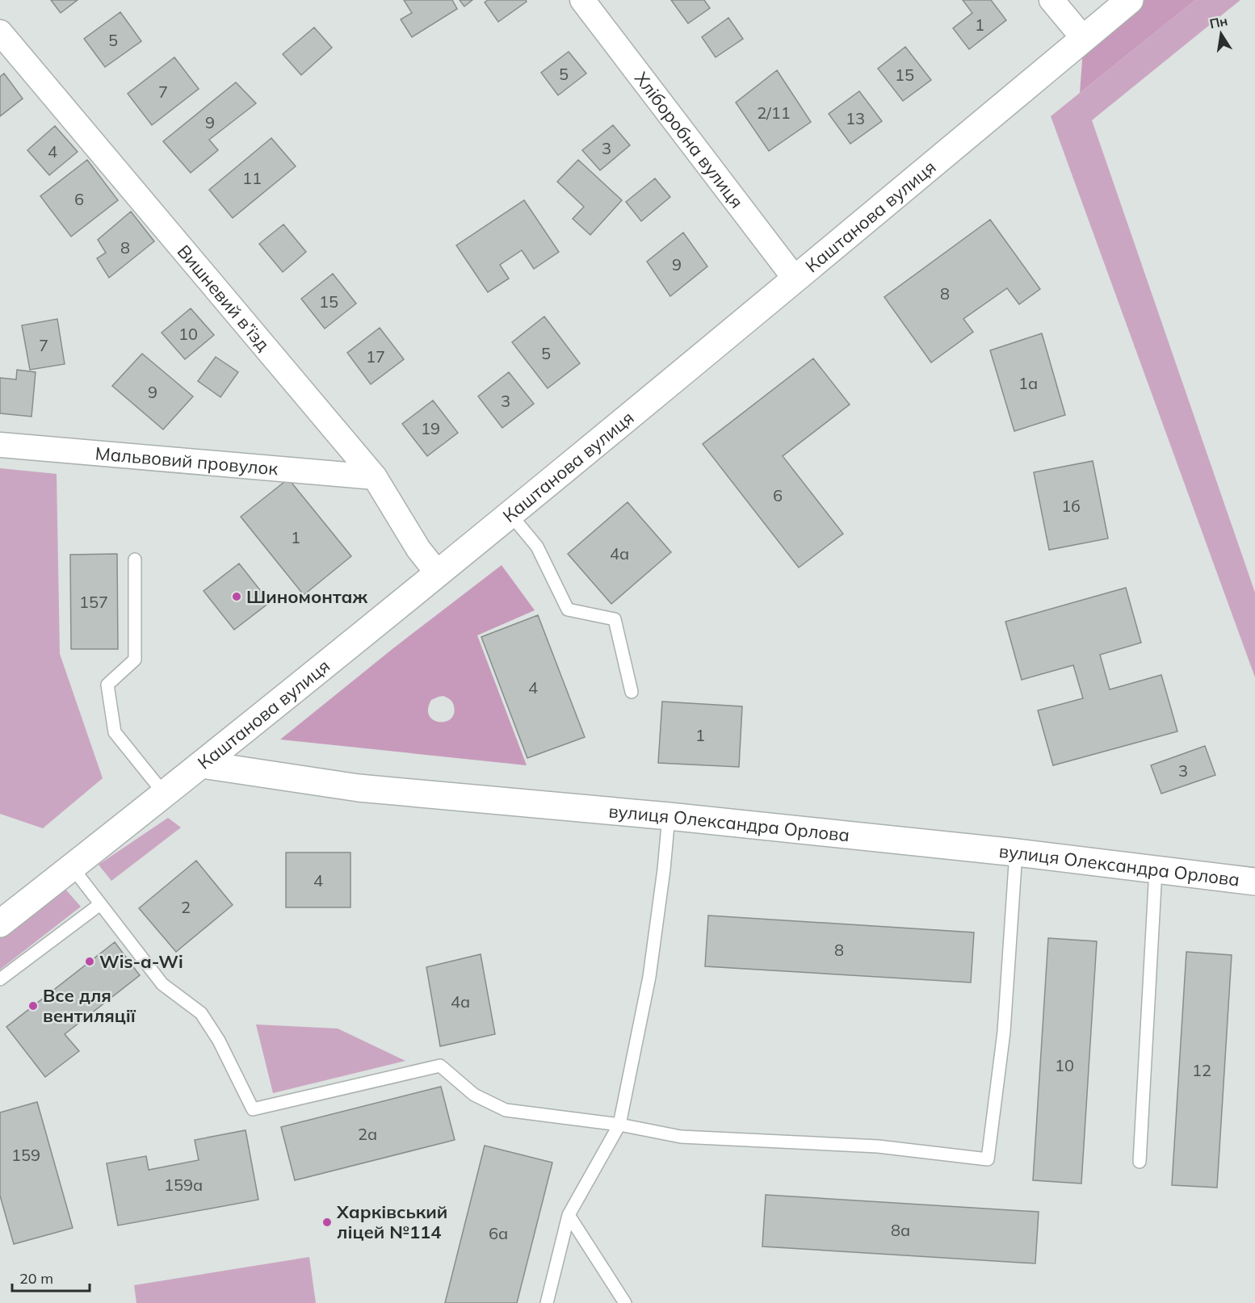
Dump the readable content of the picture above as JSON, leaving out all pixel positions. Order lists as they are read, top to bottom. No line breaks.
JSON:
{"streets":{"street":["Хліборобна вулиця","Каштанова вулиця","Вишневий в’їзд","Мальвовий провулок","вулиця Олександра Орлова"]},"crossings":[["Хліборобна вулиця","Каштанова вулиця"],["Каштанова вулиця","Вишневий в’їзд"],["Каштанова вулиця","вулиця Олександра Орлова"],["Вишневий в’їзд","Мальвовий провулок"]],"places":["Шиномонтаж","Wis-a-Wi","Все для вентиляції","Харківський ліцей №114"],"house_numbers":["1","5","5","15","7","2/11","13","9","3","4","11","6","8","9","8","15","10","7","5","17","1а","9","3","19","6","1б","1","4а","157","4","1","3","4","2","8","4а","10","12","2а","159","159а","8а","6а"],"scale_bar":"20 m","north":"top"}
